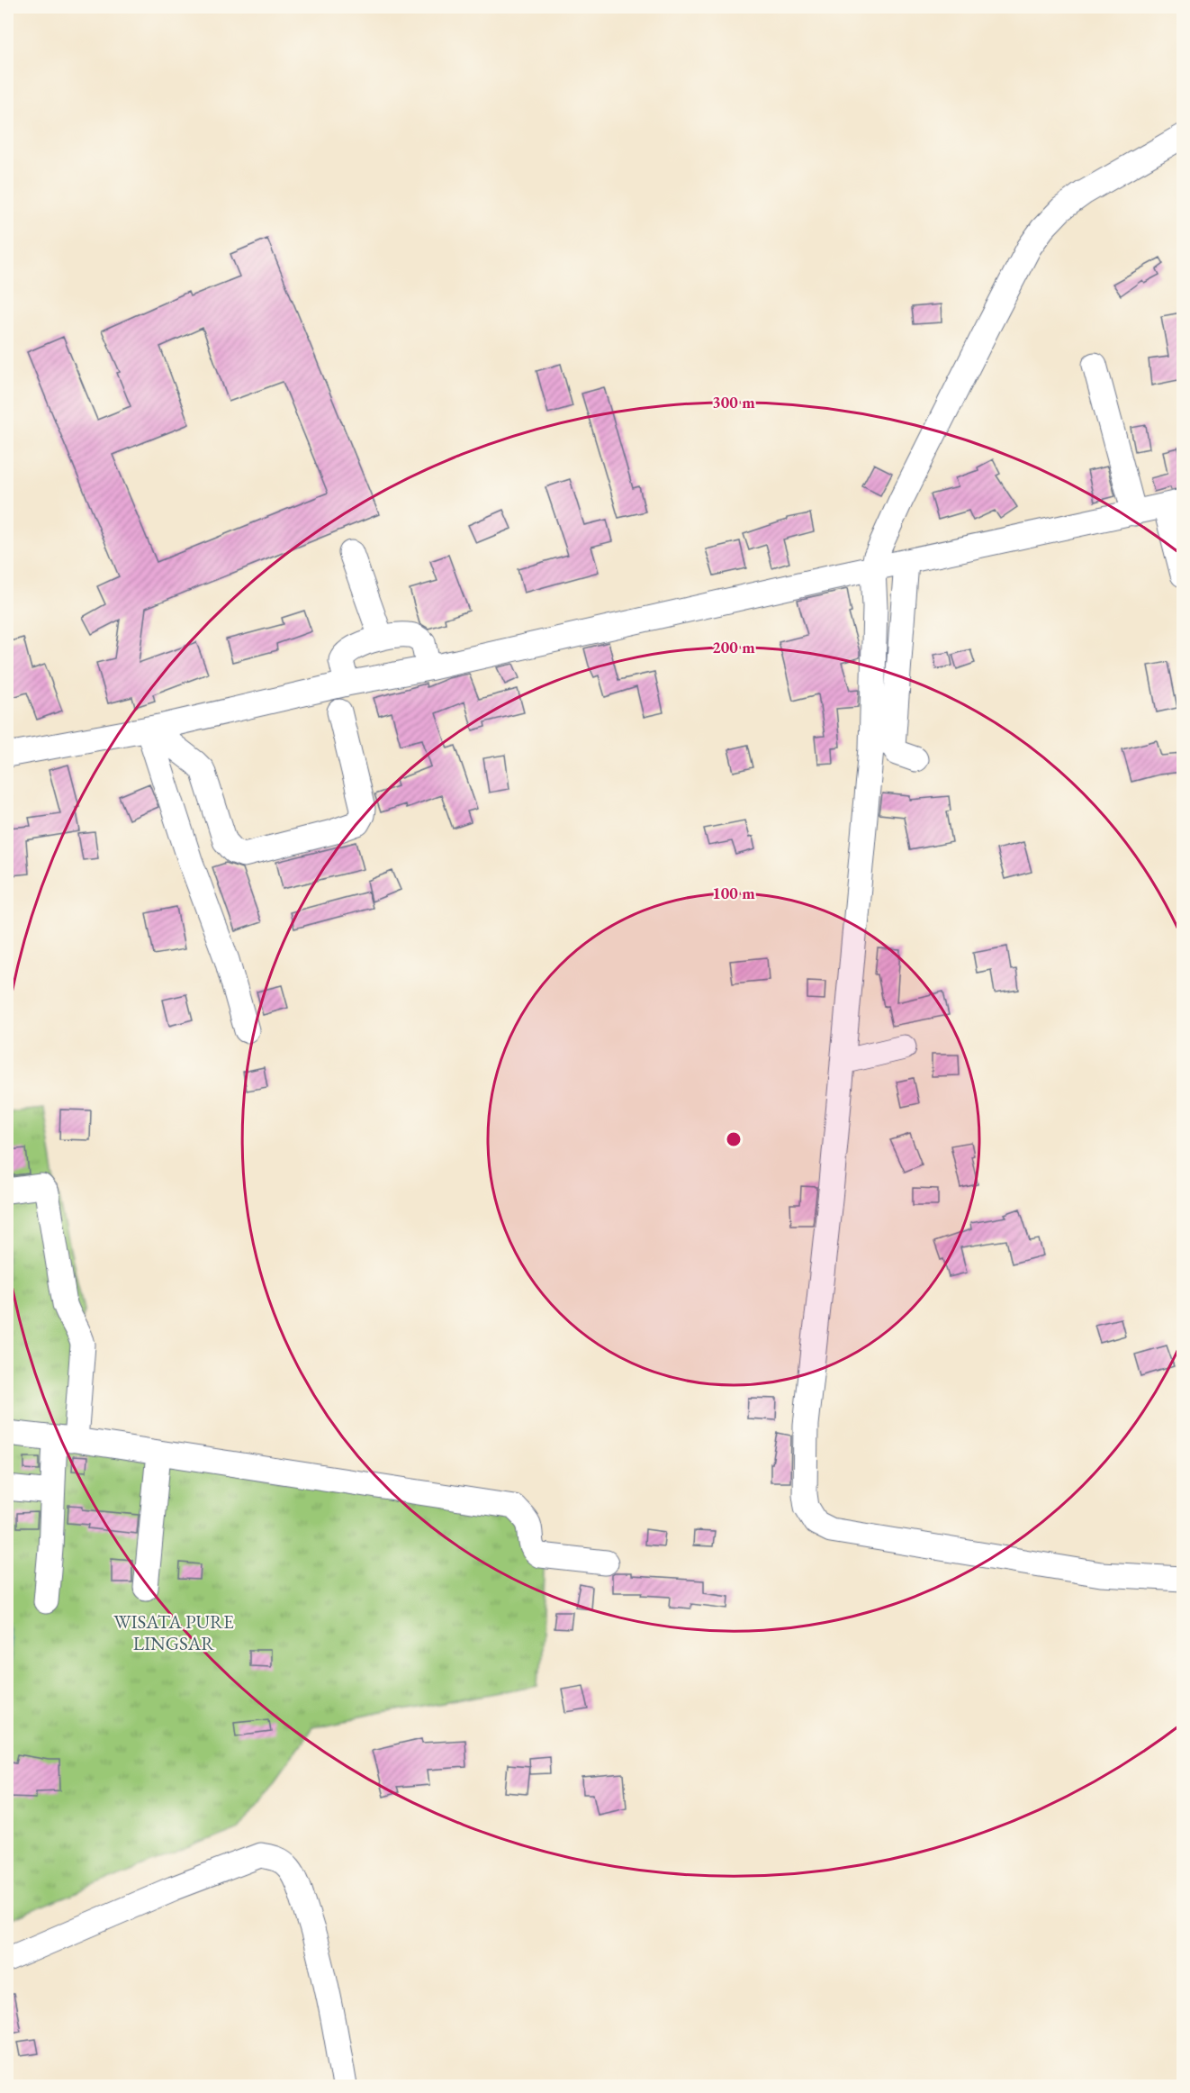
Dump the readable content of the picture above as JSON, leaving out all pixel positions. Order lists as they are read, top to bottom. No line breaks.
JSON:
{"parks":["WISATA PURE LINGSAR"],"rings":["300 m","200 m","100 m"]}
